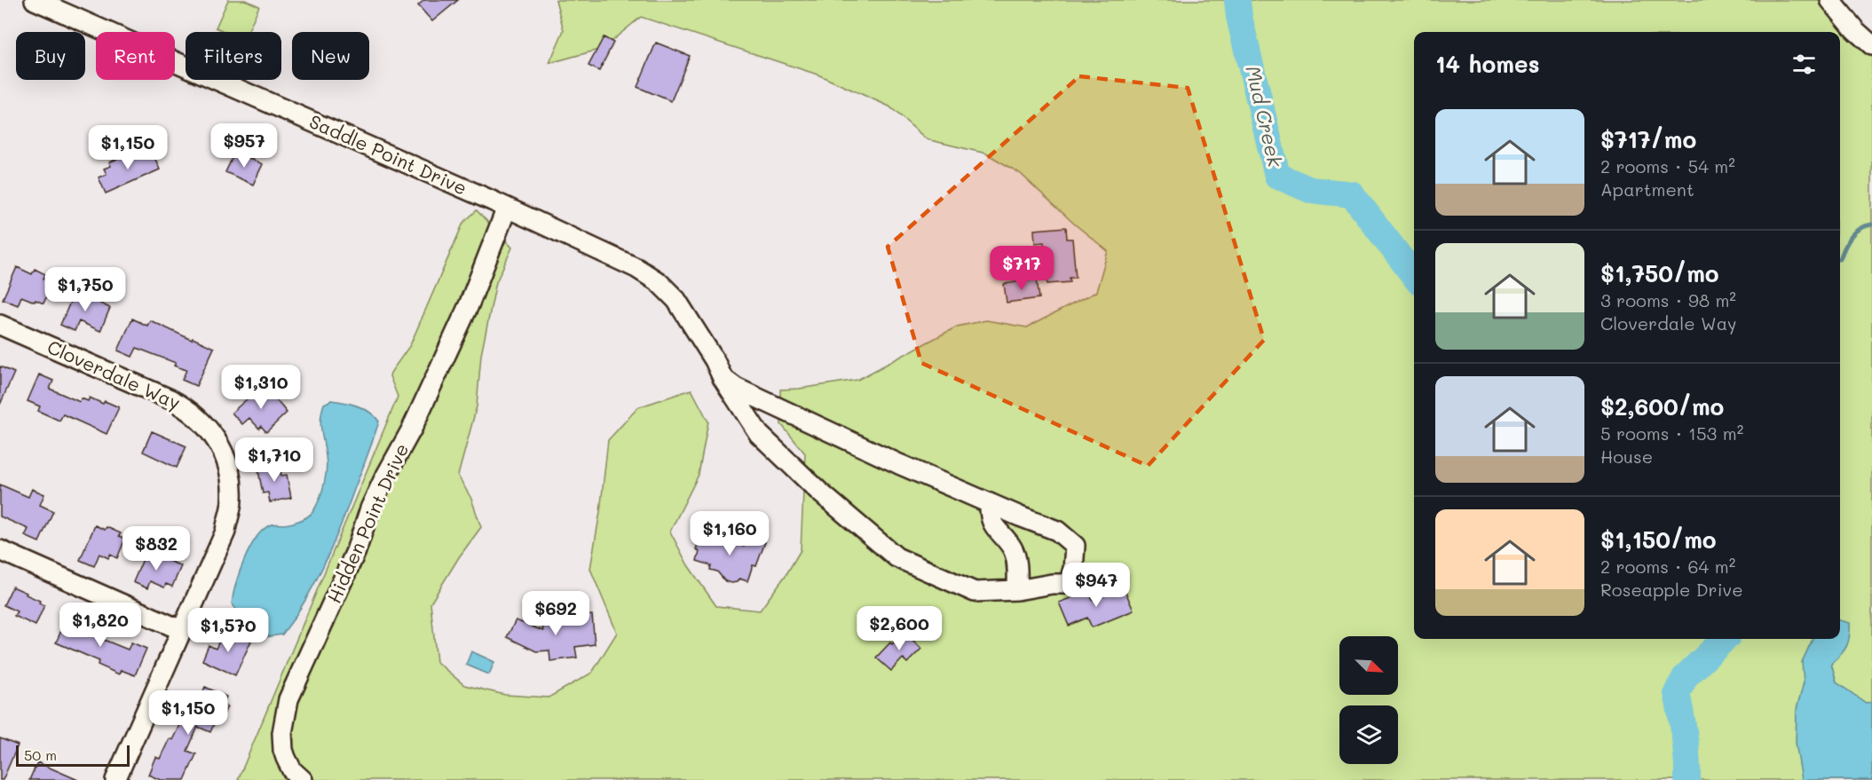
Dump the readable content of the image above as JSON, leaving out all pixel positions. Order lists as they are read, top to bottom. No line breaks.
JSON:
{"streets":{"street":["Saddle Point Drive","Cloverdale Way","Hidden Point Drive"]},"crossings":[["Saddle Point Drive","Hidden Point Drive"]],"water":["Mud Creek"],"scale_bar":"50 m","north":"bottom right","page":{"chip":["Buy","Rent","Filters","New"],"heading":"14 homes","list":[{"name":"$717/mo","note":"2 rooms · 54 m² · Apartment"},{"name":"$1,750/mo","note":"3 rooms · 98 m² · Cloverdale Way"},{"name":"$2,600/mo","note":"5 rooms · 153 m² · House"},{"name":"$1,150/mo","note":"2 rooms · 64 m² · Roseapple Drive"}],"price":["$957","$1,150","$717","$1,750","$1,310","$1,710","$1,160","$832","$947","$692","$1,820","$2,600","$1,570","$1,150"],"scale":"50 m"}}
